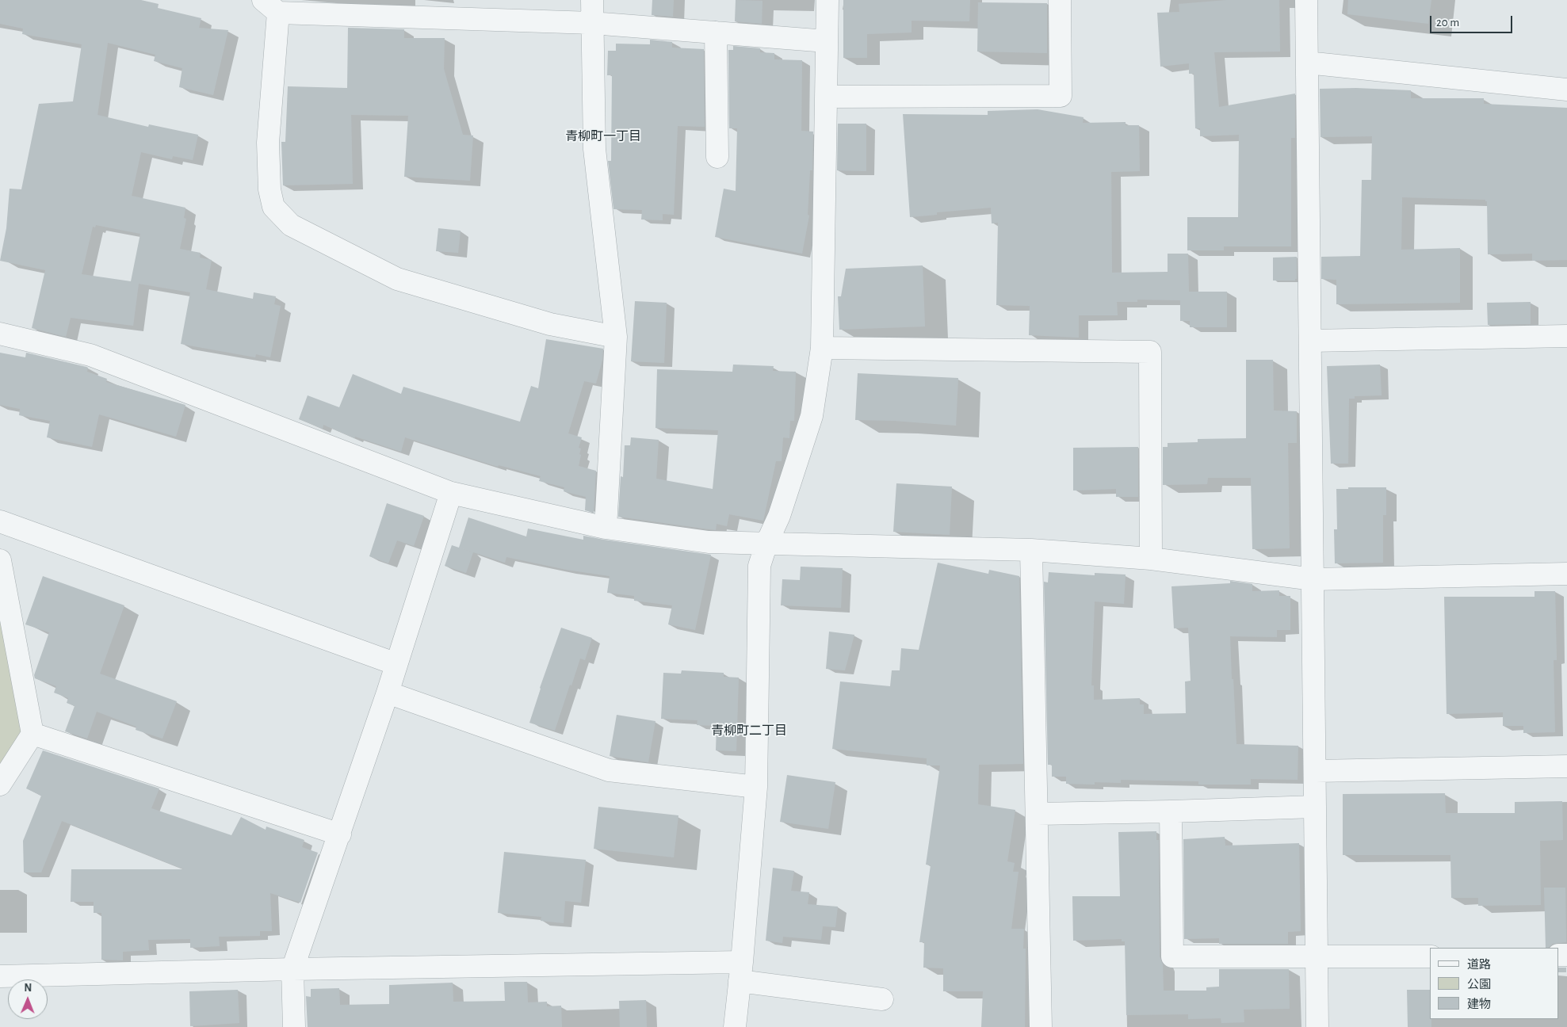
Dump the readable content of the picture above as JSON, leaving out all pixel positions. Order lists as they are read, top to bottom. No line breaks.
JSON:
{"districts":["青柳町一丁目","青柳町二丁目"],"legend":["道路","公園","建物"],"scale_bar":"20 m","north":"top"}
